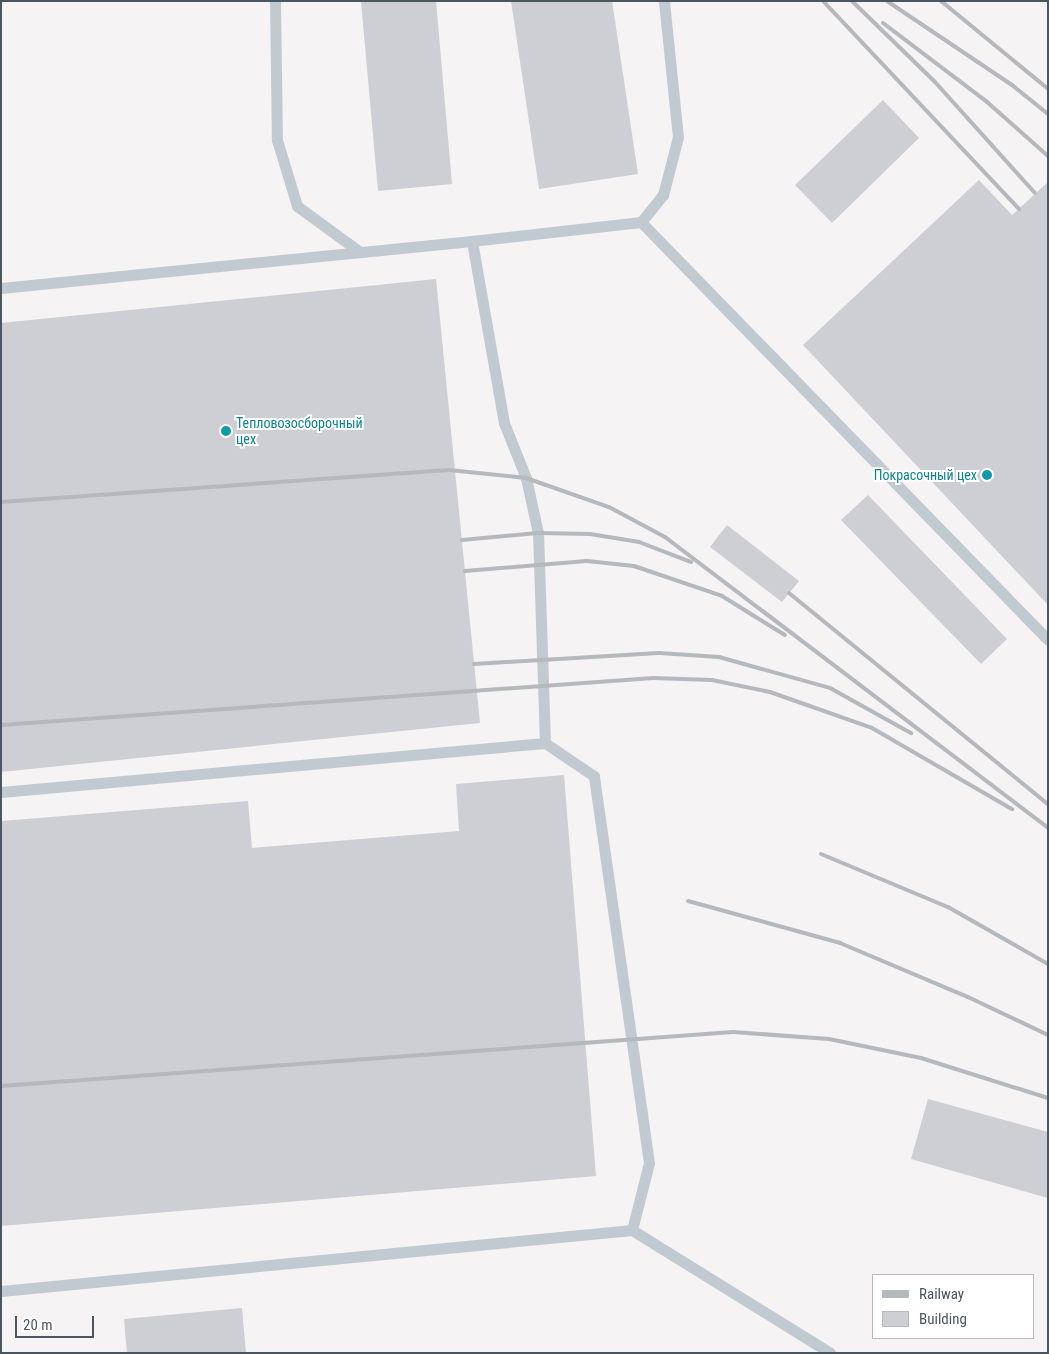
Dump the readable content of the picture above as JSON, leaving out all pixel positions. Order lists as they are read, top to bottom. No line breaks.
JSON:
{"places":["Тепловозосборочный цех","Покрасочный цех"],"legend":["Railway","Building"],"scale_bar":"20 m"}
